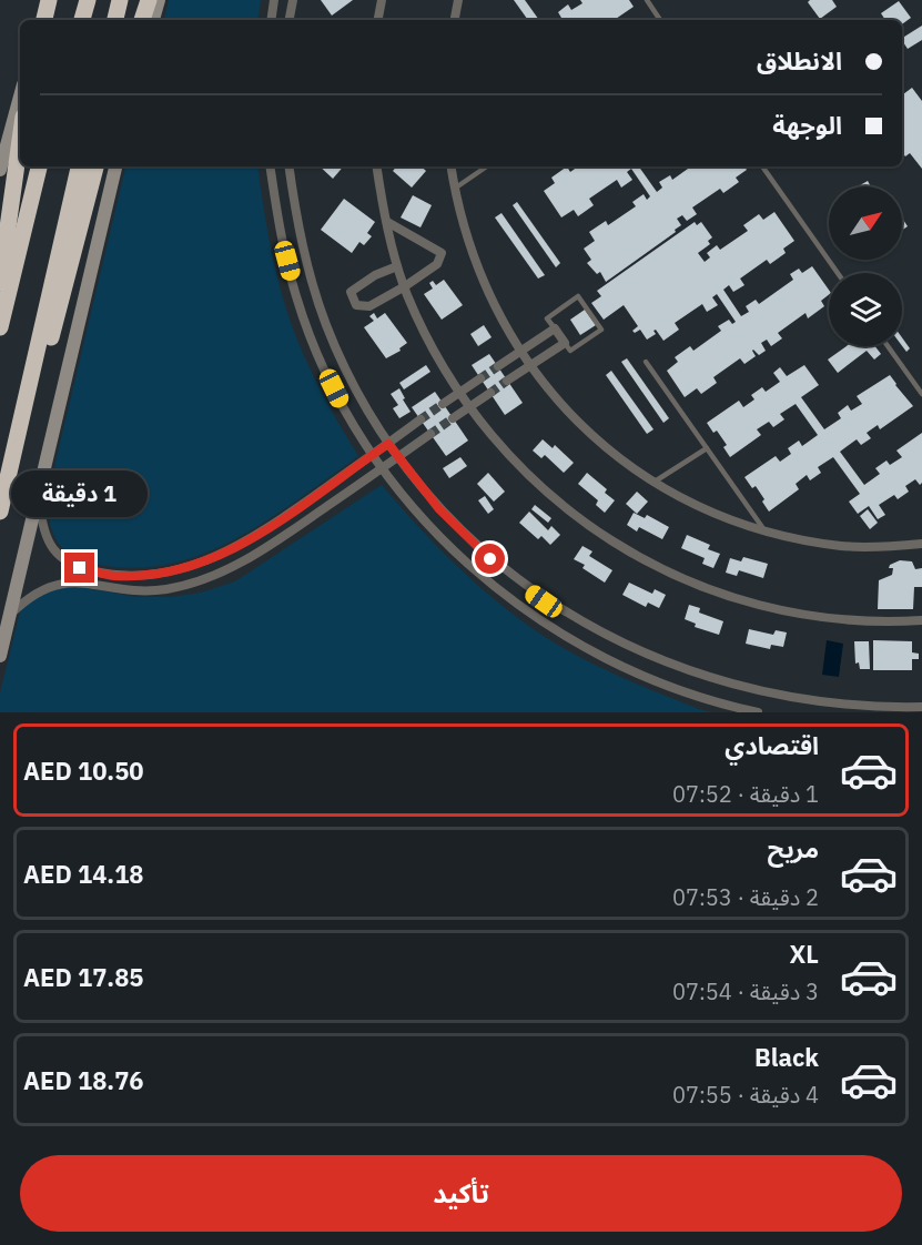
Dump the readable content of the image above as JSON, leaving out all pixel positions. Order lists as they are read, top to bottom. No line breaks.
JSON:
{"north":"top right","page":{"banner":["الانطلاق","الوجهة"],"bubble":"1 دقيقة","list":[{"name":"اقتصادي","note":"1 دقيقة · 07:52","value":"AED 10.50"},{"name":"مريح","note":"2 دقيقة · 07:53","value":"AED 14.18"},{"name":"XL","note":"3 دقيقة · 07:54","value":"AED 17.85"},{"name":"Black","note":"4 دقيقة · 07:55","value":"AED 18.76"}],"buttons":"تأكيد"}}
